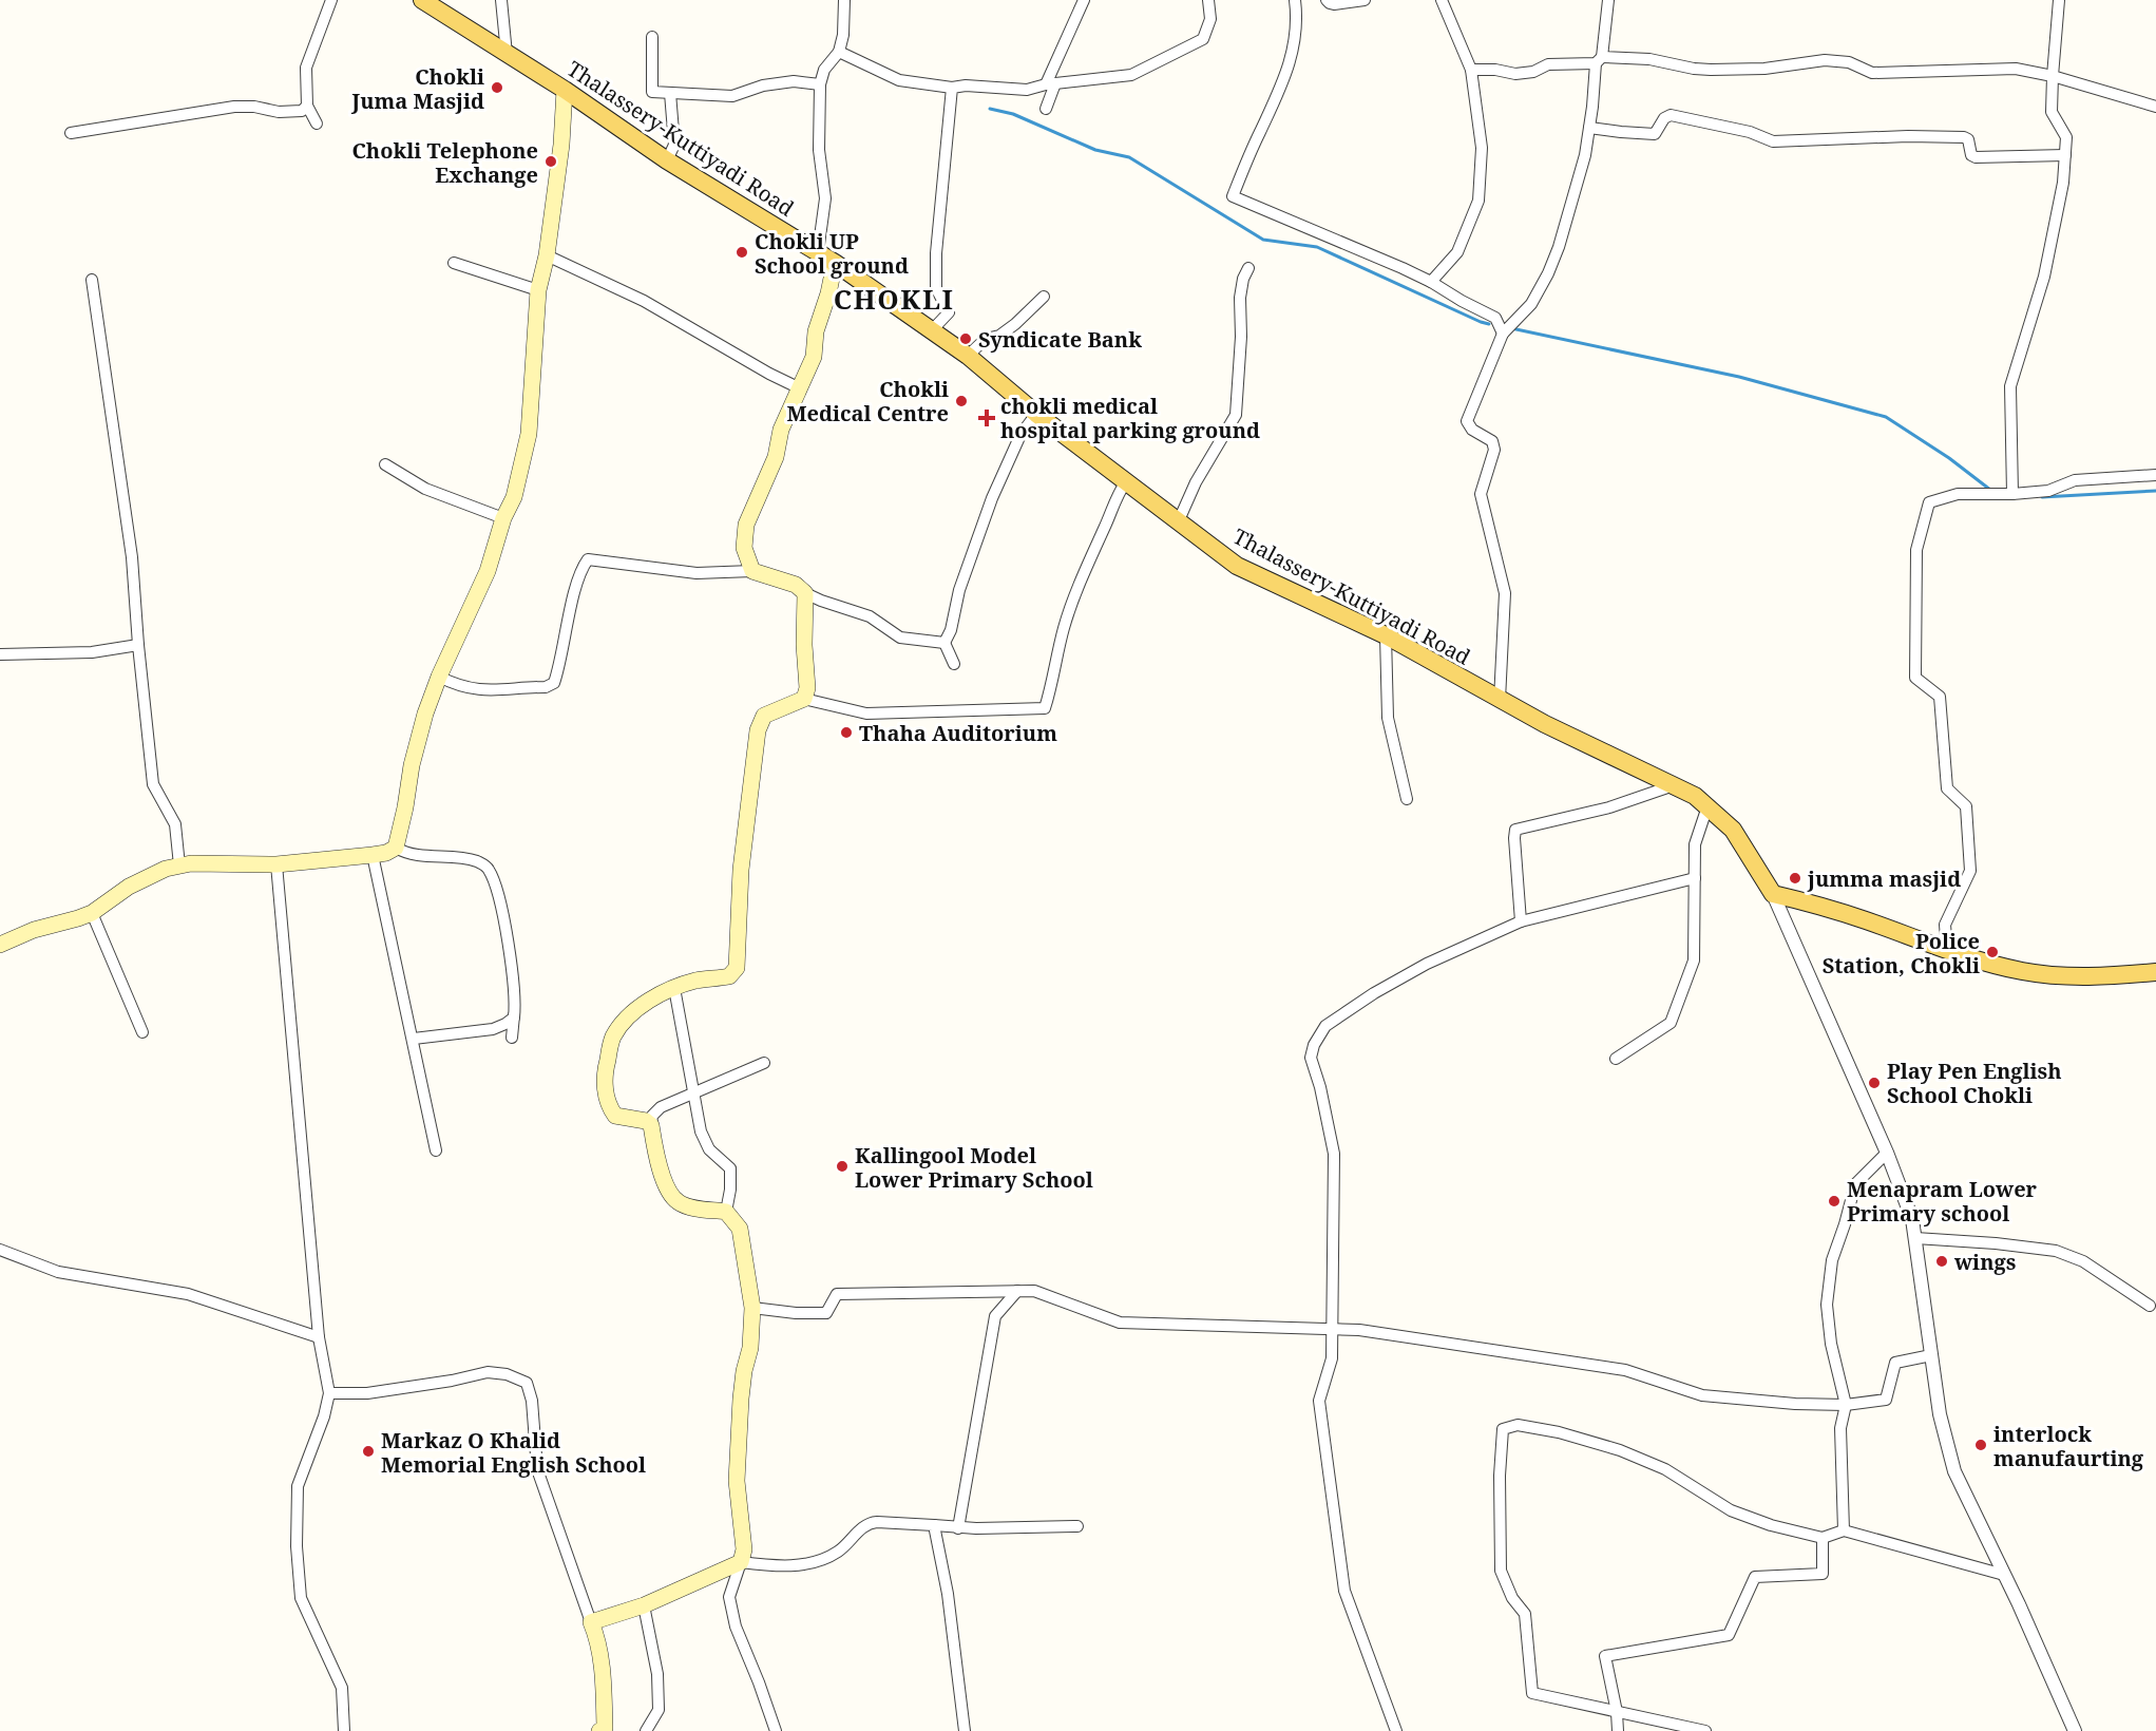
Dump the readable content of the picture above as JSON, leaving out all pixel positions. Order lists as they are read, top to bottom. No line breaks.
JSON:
{"streets":{"main road":["Thalassery-Kuttiyadi Road"]},"districts":["CHOKLI"],"places":{"other":["Chokli Juma Masjid","Chokli Telephone Exchange","Chokli UP School ground","Syndicate Bank","Chokli Medical Centre","Thaha Auditorium","jumma masjid","Police Station, Chokli","Play Pen English School Chokli","Kallingool Model Lower Primary School","Menapram Lower Primary school","wings","interlock manufaurting","Markaz O Khalid Memorial English School"],"health":["chokli medical hospital parking ground"]}}
